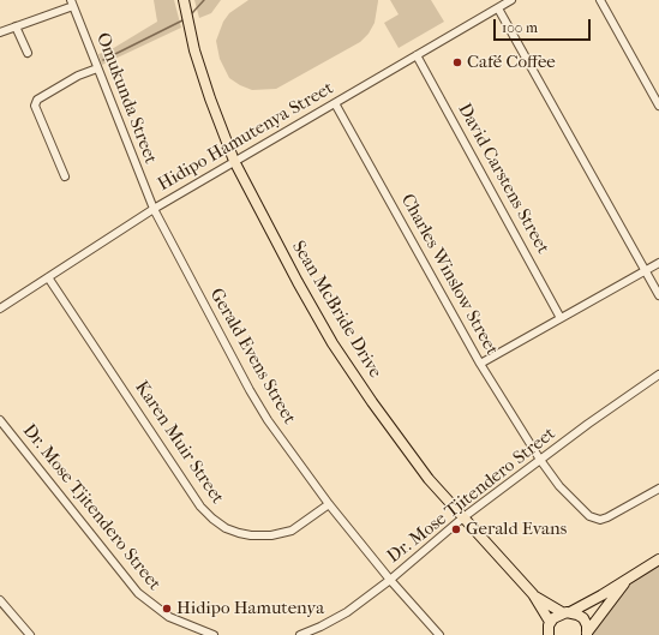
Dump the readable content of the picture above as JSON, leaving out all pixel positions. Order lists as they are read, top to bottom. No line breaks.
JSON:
{"streets":{"main road":["Sean McBride Drive"],"street":["Omukunda Street","Hidipo Hamutenya Street","David Carstens Street","Charles Winslow Street","Gerald Evens Street","Karen Muir Street","Dr. Mose Tjitendero Street"]},"crossings":[["Omukunda Street","Hidipo Hamutenya Street"],["Omukunda Street","Gerald Evens Street"],["Hidipo Hamutenya Street","David Carstens Street"],["Hidipo Hamutenya Street","Charles Winslow Street"],["Hidipo Hamutenya Street","Sean McBride Drive"],["Hidipo Hamutenya Street","Gerald Evens Street"],["Hidipo Hamutenya Street","Karen Muir Street"],["Charles Winslow Street","Dr. Mose Tjitendero Street"],["Sean McBride Drive","Dr. Mose Tjitendero Street"],["Gerald Evens Street","Karen Muir Street"],["Gerald Evens Street","Dr. Mose Tjitendero Street"]],"places":["Café Coffee","Gerald Evans","Hidipo Hamutenya"],"scale_bar":"100 m"}
